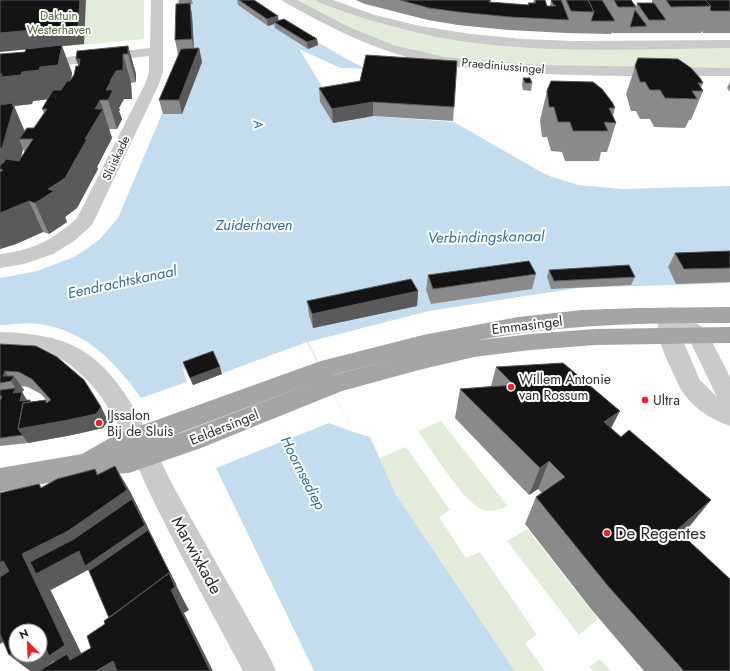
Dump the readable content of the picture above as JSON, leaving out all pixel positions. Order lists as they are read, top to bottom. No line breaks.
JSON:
{"streets":{"main road":["Emmasingel","Eeldersingel"],"street":["Praediniussingel","Sluiskade","Marwixkade"]},"crossings":[["Emmasingel","Eeldersingel"],["Eeldersingel","Marwixkade"]],"water":["A","Zuiderhaven","Verbindingskanaal","Eendrachtskanaal","Hoornsediep"],"parks":["Daktuin Westerhaven"],"places":["Willem Antonie van Rossum","Ultra","IJssalon Bij de Sluis","De Regentes"],"north":"top left"}
